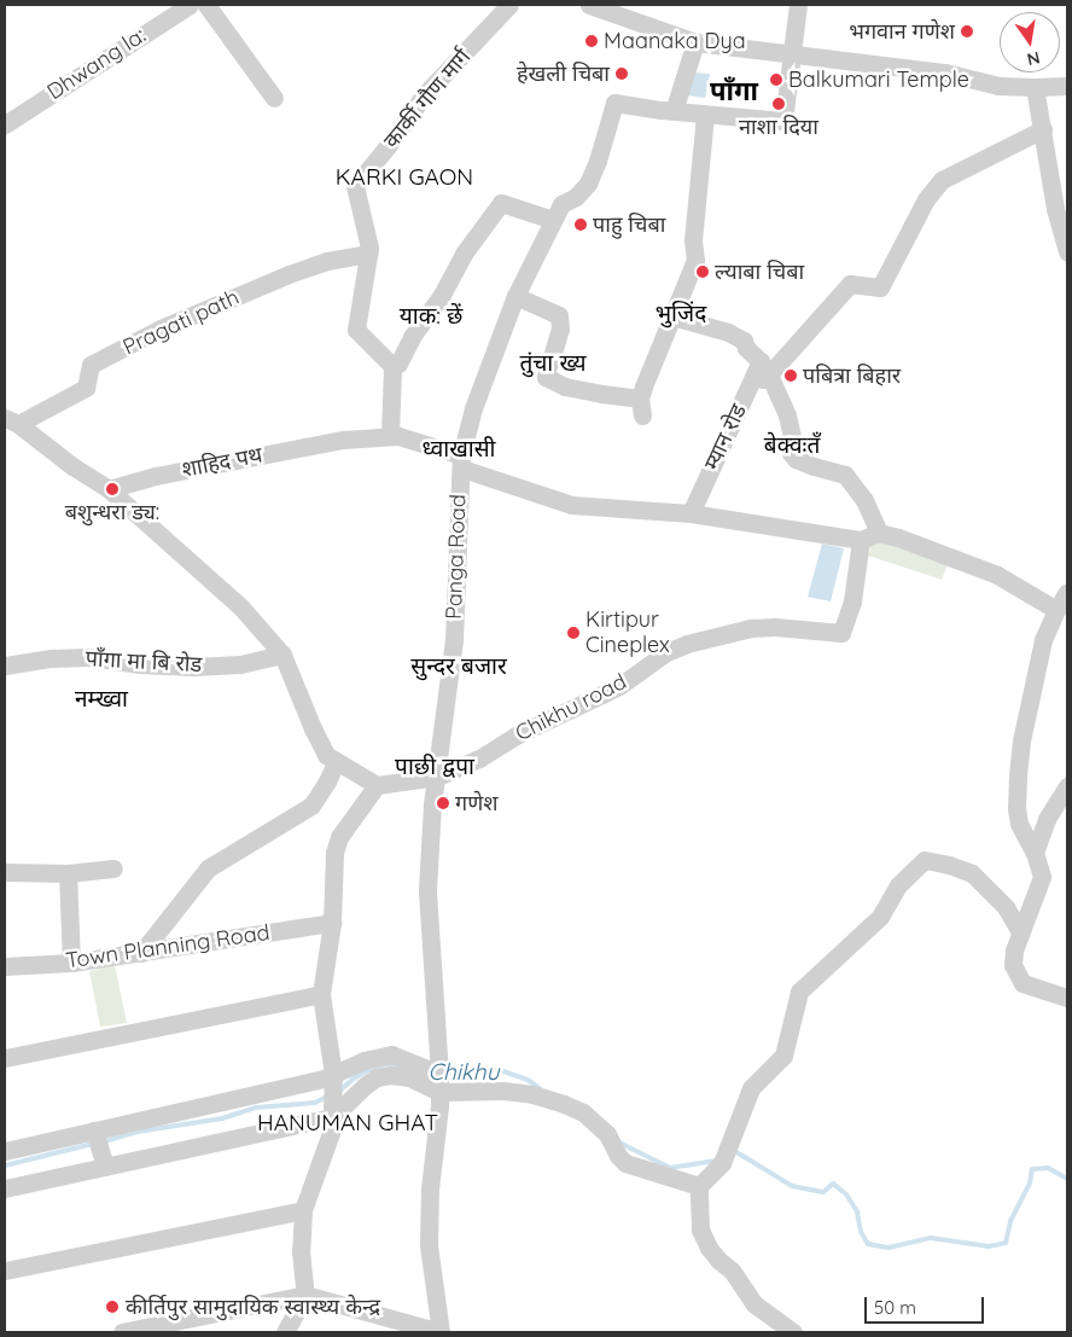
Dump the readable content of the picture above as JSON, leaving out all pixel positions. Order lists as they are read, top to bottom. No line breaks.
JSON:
{"streets":{"street":["Dhwang la:","कार्की गौण मार्ग","Pragati path","म्यान रोड","शाहिद पथ","Panga Road","पाँगा मा बि रोड","Chikhu road","Town Planning Road"]},"crossings":[["कार्की गौण मार्ग","Pragati path"],["म्यान रोड","शाहिद पथ"],["शाहिद पथ","Panga Road"],["शाहिद पथ","Chikhu road"],["Panga Road","Chikhu road"]],"districts":["पाँगा","KARKI GAON","भुजिंद","याक: छें","तुंचा ख्य","बेक्वःतँ","ध्वाखासी","सुन्दर बजार","नम्ख्वा","पाछी द्वपा","HANUMAN GHAT"],"water":["Chikhu"],"places":["भगवान गणेश","Maanaka Dya","हेखली चिबा","Balkumari Temple","नाशा दिया","पाहु चिबा","ल्याबा चिबा","पबित्रा बिहार","बशुन्धरा ड्य:","Kirtipur Cineplex","गणेश","कीर्तिपुर सामुदायिक स्वास्थ्य केन्द्र"],"scale_bar":"50 m","north":"bottom"}
